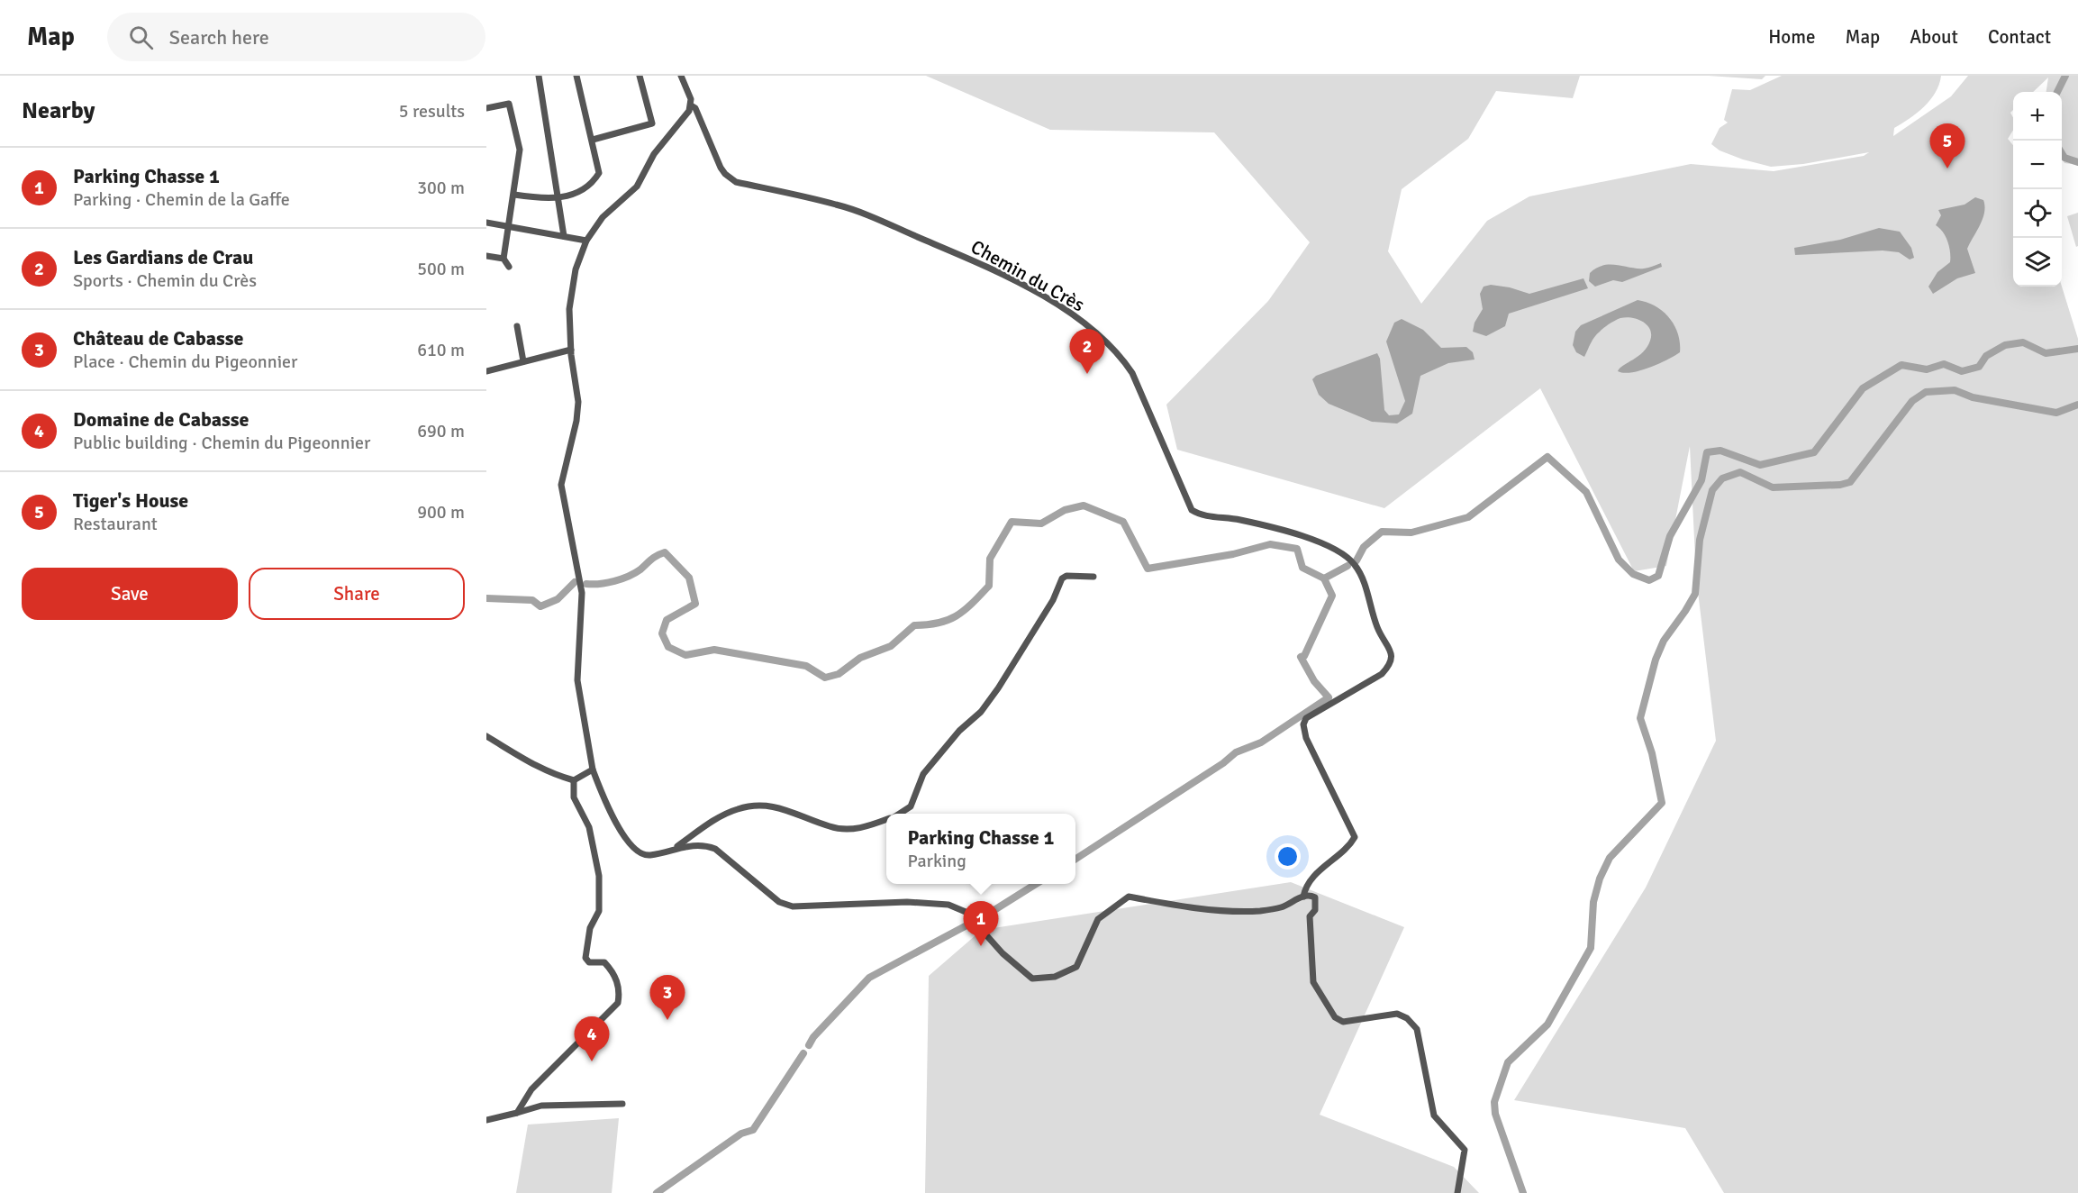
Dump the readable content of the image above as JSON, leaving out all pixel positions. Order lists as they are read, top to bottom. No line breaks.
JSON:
{"streets":{"street":["Chemin du Crès"]},"page":{"header":"Map","search":"Search here","nav":["Home","Map","About","Contact"],"heading":["Nearby","5 results"],"map_buttons":["+","−"],"pins":["5","2","1","3","4"],"list":[{"mark":"1","name":"Parking Chasse 1","note":"Parking · Chemin de la Gaffe","value":"300 m"},{"mark":"2","name":"Les Gardians de Crau","note":"Sports · Chemin du Crès","value":"500 m"},{"mark":"3","name":"Château de Cabasse","note":"Place · Chemin du Pigeonnier","value":"610 m"},{"mark":"4","name":"Domaine de Cabasse","note":"Public building · Chemin du Pigeonnier","value":"690 m"},{"mark":"5","name":"Tiger's House","note":"Restaurant","value":"900 m"}],"buttons":["Save","Share"],"popup":["Parking Chasse 1","Parking"]}}
